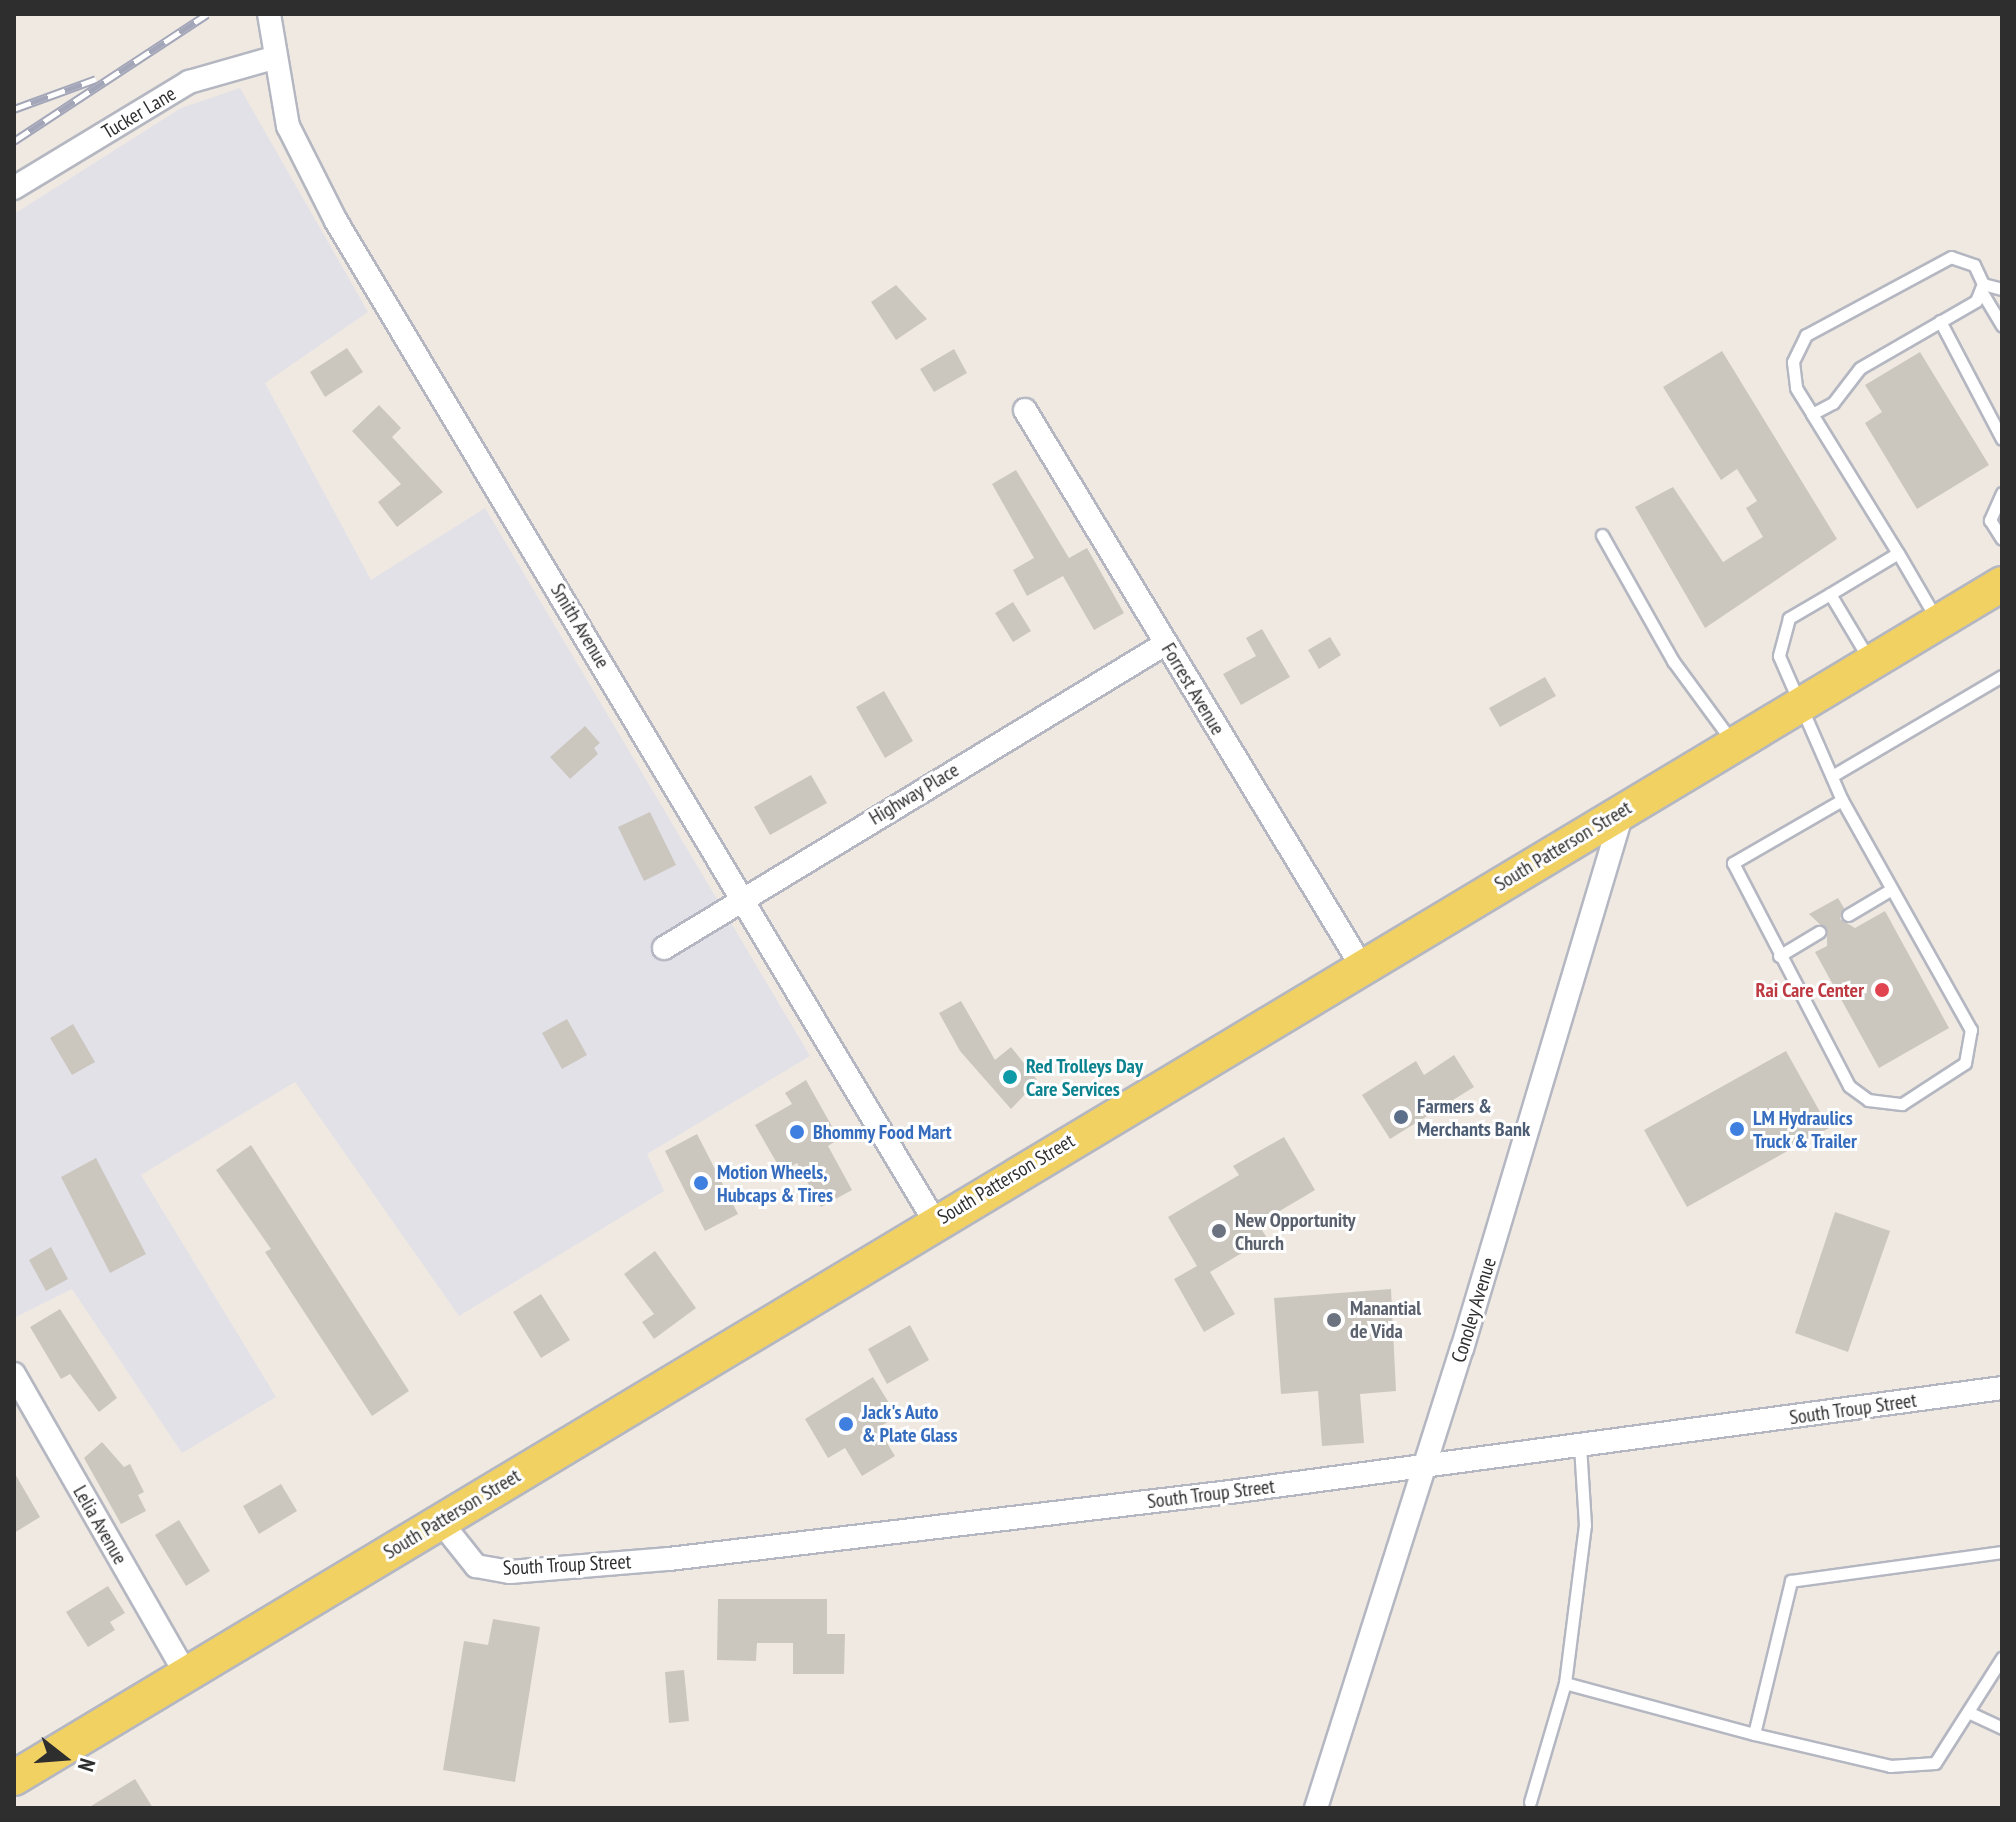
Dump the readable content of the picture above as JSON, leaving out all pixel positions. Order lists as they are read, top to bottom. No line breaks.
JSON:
{"streets":{"main road":["South Patterson Street"],"street":["Tucker Lane","Smith Avenue","Forrest Avenue","Highway Place","Conoley Avenue","South Troup Street","Lelia Avenue"]},"crossings":[["Tucker Lane","Smith Avenue"],["Smith Avenue","Highway Place"],["Smith Avenue","South Patterson Street"],["Forrest Avenue","Highway Place"],["Forrest Avenue","South Patterson Street"],["South Patterson Street","Conoley Avenue"],["South Patterson Street","South Troup Street"],["South Patterson Street","Lelia Avenue"],["Conoley Avenue","South Troup Street"]],"places":["Rai Care Center","Red Trolleys Day Care Services","Farmers & Merchants Bank","LM Hydraulics Truck & Trailer","Bhommy Food Mart","Motion Wheels, Hubcaps & Tires","New Opportunity Church","Manantial de Vida","Jack's Auto & Plate Glass"],"north":"right"}
